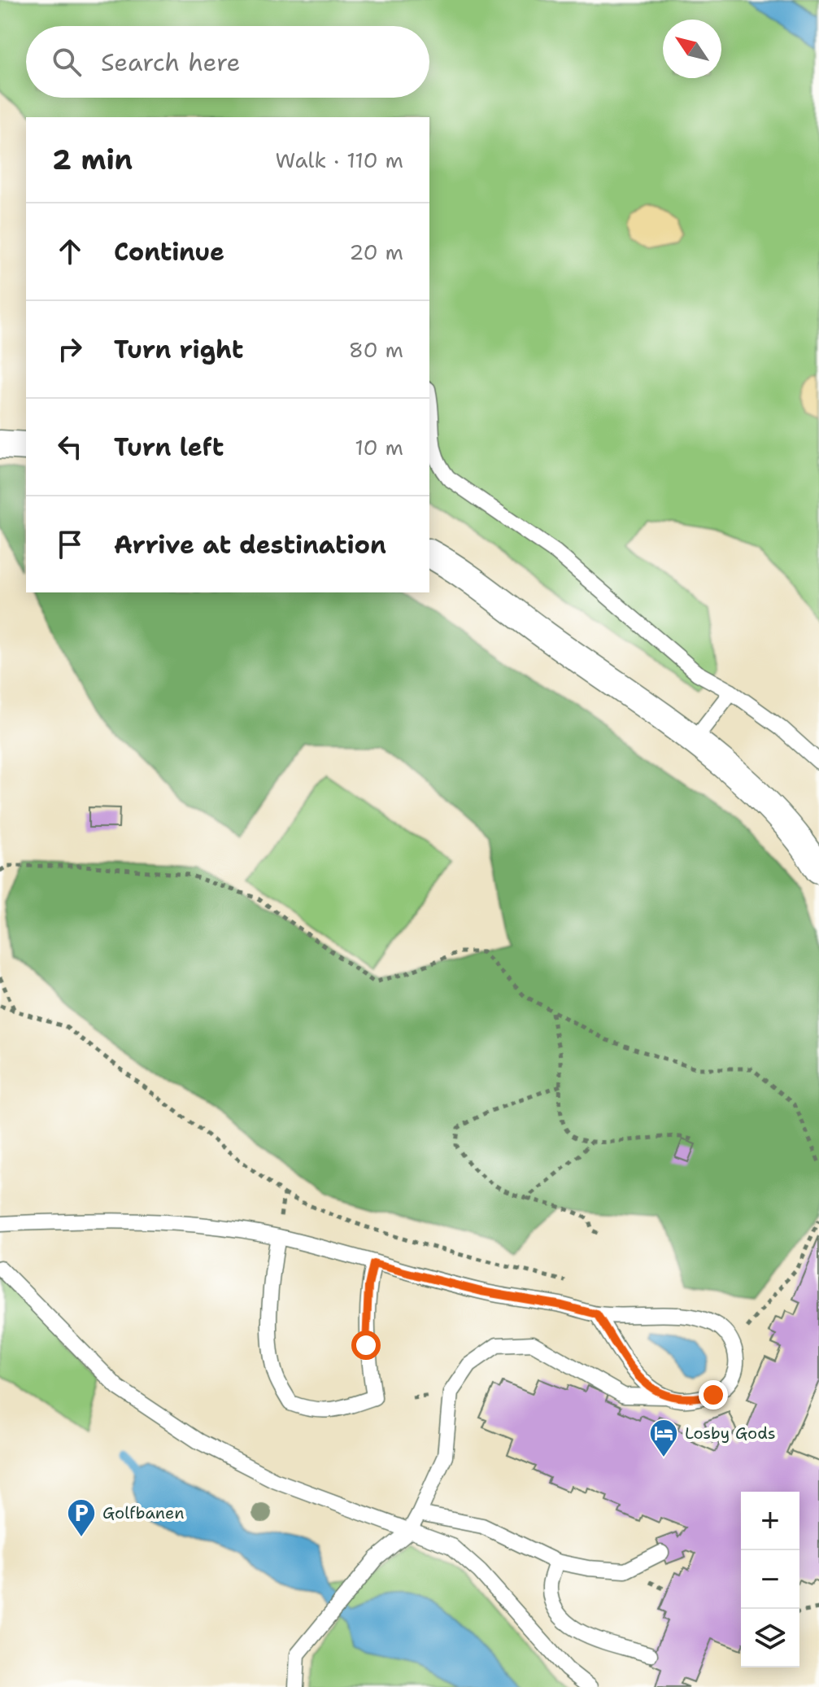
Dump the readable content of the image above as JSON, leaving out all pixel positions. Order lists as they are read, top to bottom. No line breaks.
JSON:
{"places":{"hotel":["Losby Gods"],"parking":["Golfbanen"]},"north":"top left","page":{"search":"Search here","heading":["2 min","Walk · 110 m"],"list":[["Continue","20 m"],["Turn right","80 m"],["Turn left","10 m"],"Arrive at destination"],"map_buttons":["+","−"]}}
